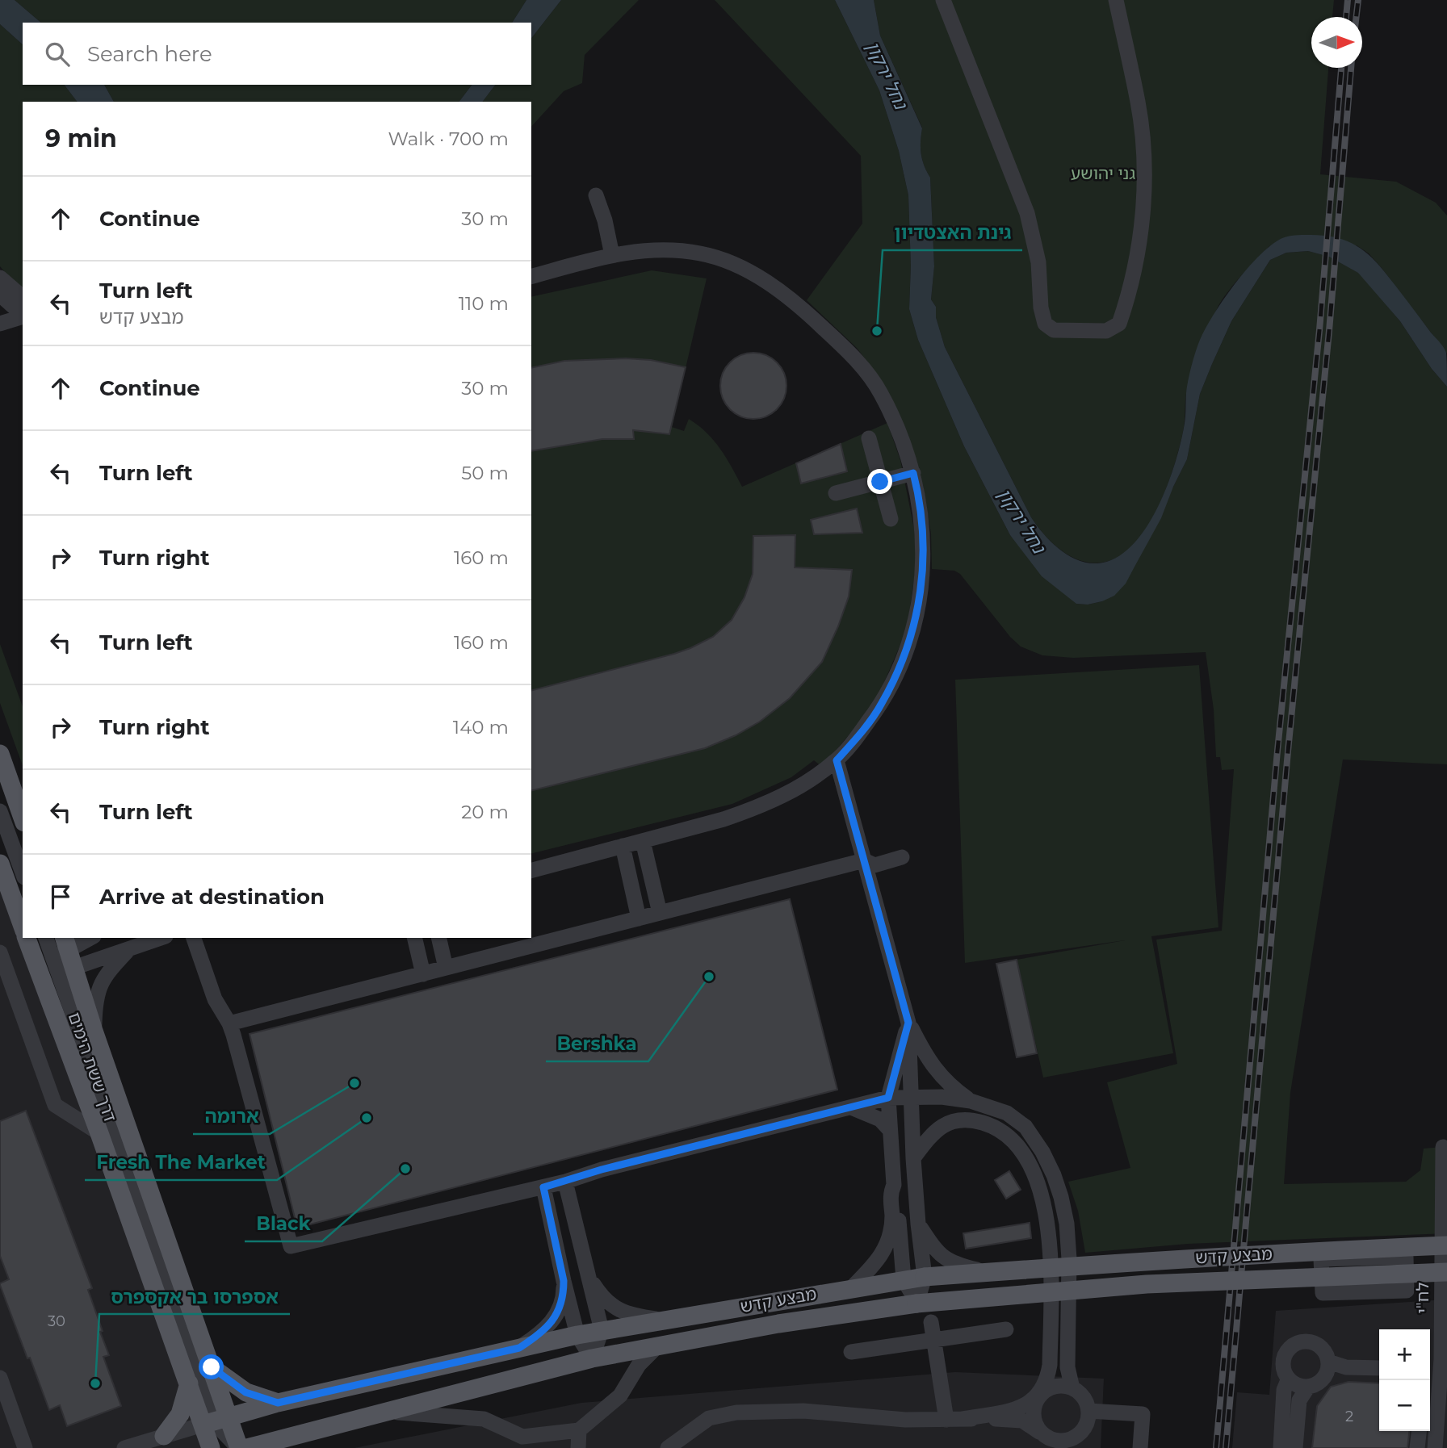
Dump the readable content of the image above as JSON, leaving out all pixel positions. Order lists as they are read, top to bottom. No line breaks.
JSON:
{"streets":{"main road":["דרך ששת הימים","מבצע קדש"],"street":["לח\"י"]},"crossings":[["דרך ששת הימים","מבצע קדש"],["מבצע קדש","לח\"י"]],"water":["נחל ירקון"],"parks":["גני יהושע"],"places":["גינת האצטדיון","Bershka","ארומה","Fresh The Market","Black","אספרסו בר אקספרס"],"house_numbers":["30","2"],"north":"right","page":{"search":"Search here","heading":["9 min","Walk · 700 m"],"list":[["Continue","30 m"],["Turn left","מבצע קדש","110 m"],["Continue","30 m"],["Turn left","50 m"],["Turn right","160 m"],["Turn left","160 m"],["Turn right","140 m"],["Turn left","20 m"],"Arrive at destination"],"map_buttons":["+","−"]}}
